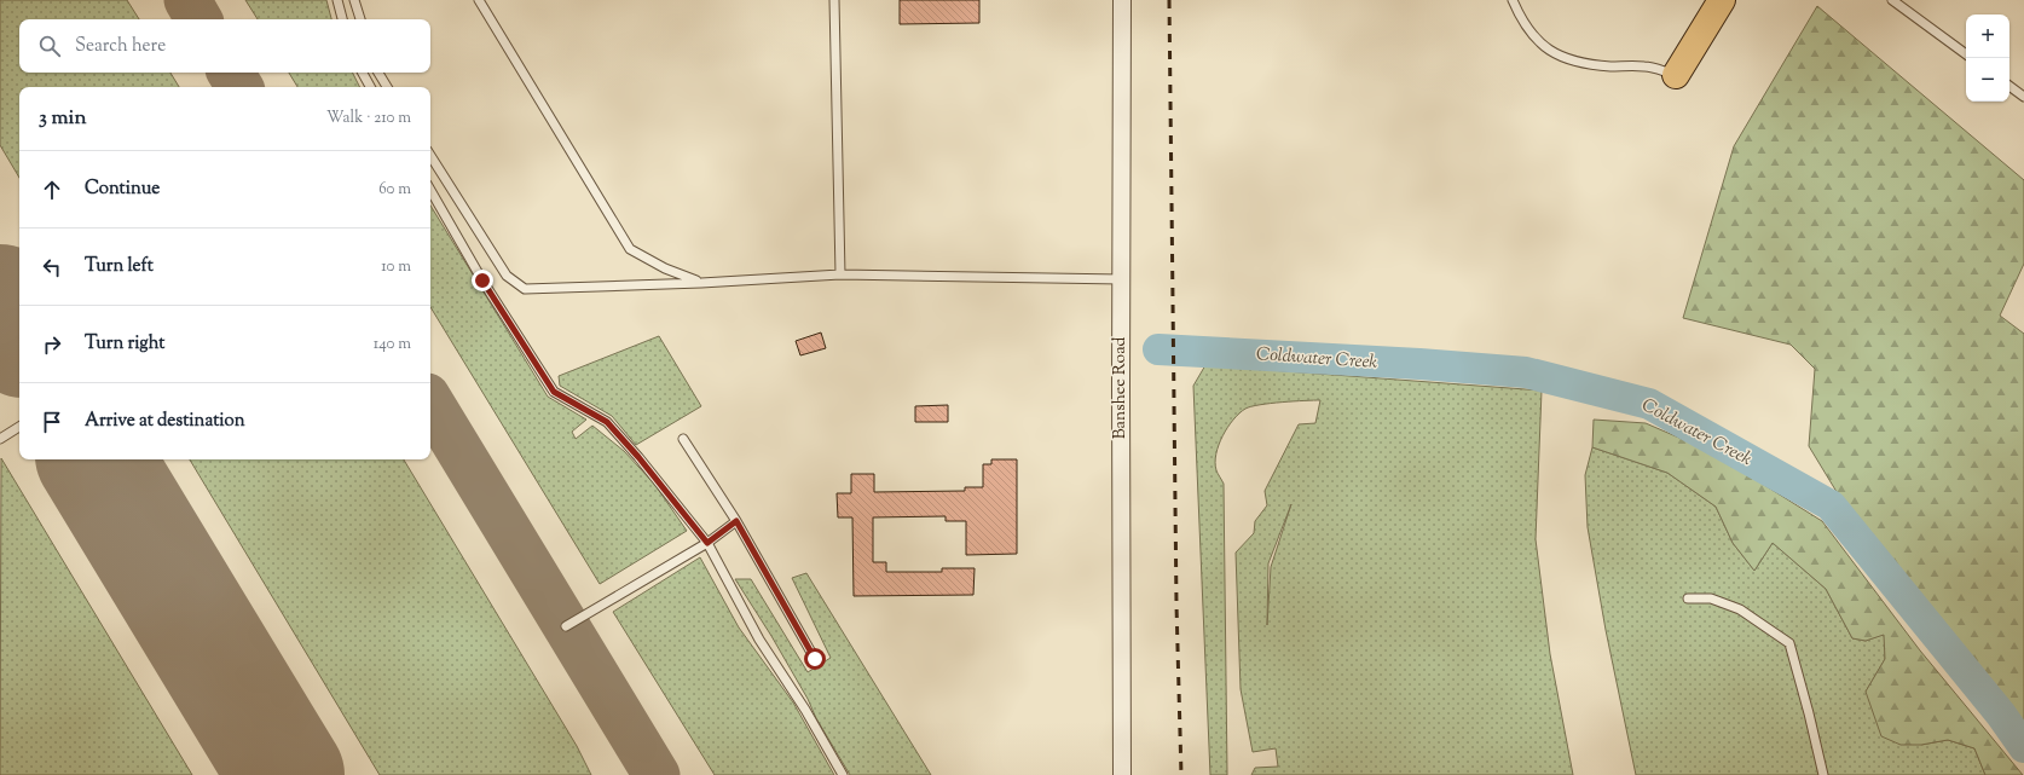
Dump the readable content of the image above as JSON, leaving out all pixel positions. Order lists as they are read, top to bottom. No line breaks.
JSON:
{"streets":{"street":["Banshee Road"]},"water":["Coldwater Creek"],"page":{"map_buttons":["+","−"],"search":"Search here","heading":["3 min","Walk · 210 m"],"list":[["Continue","60 m"],["Turn left","10 m"],["Turn right","140 m"],"Arrive at destination"]}}
